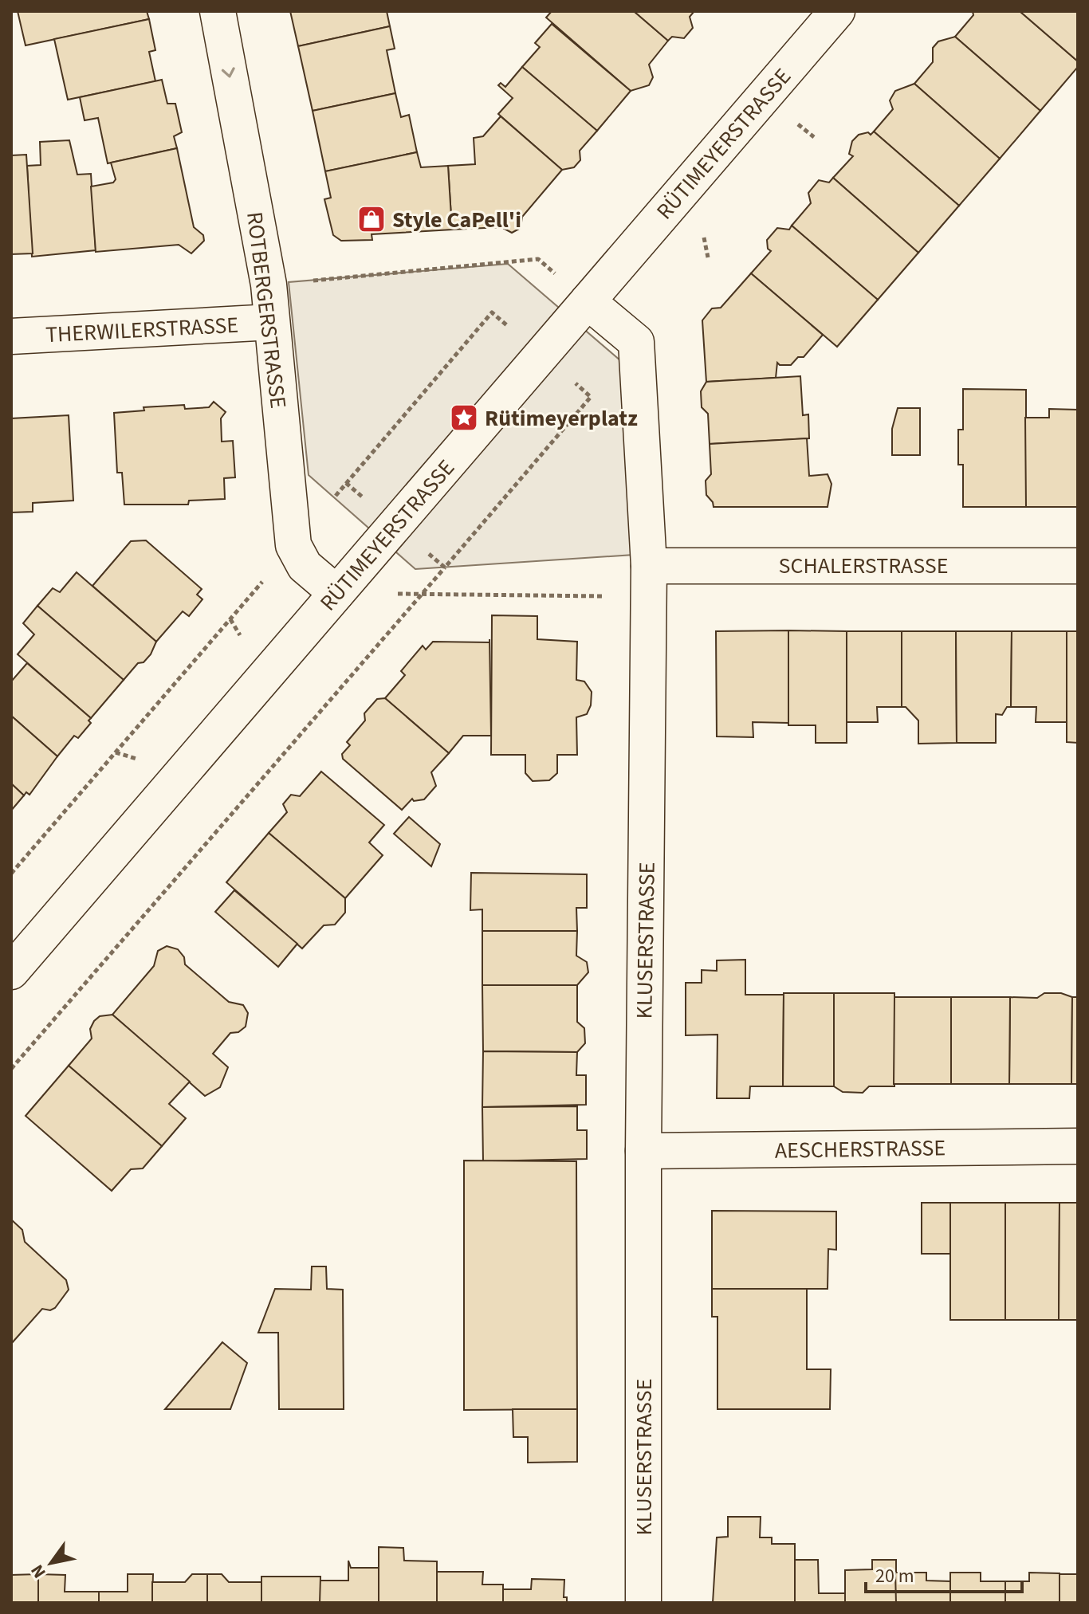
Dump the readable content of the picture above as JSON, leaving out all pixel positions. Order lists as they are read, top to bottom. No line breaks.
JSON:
{"streets":{"street":["RÜTIMEYERSTRASSE","ROTBERGERSTRASSE","THERWILERSTRASSE","SCHALERSTRASSE","KLUSERSTRASSE","AESCHERSTRASSE"]},"crossings":[["RÜTIMEYERSTRASSE","ROTBERGERSTRASSE"],["RÜTIMEYERSTRASSE","KLUSERSTRASSE"],["ROTBERGERSTRASSE","THERWILERSTRASSE"],["SCHALERSTRASSE","KLUSERSTRASSE"],["KLUSERSTRASSE","AESCHERSTRASSE"]],"one_way":["ROTBERGERSTRASSE"],"places":{"shop":["Style CaPell'i"],"place":["Rütimeyerplatz"]},"scale_bar":"20 m","north":"bottom left"}
